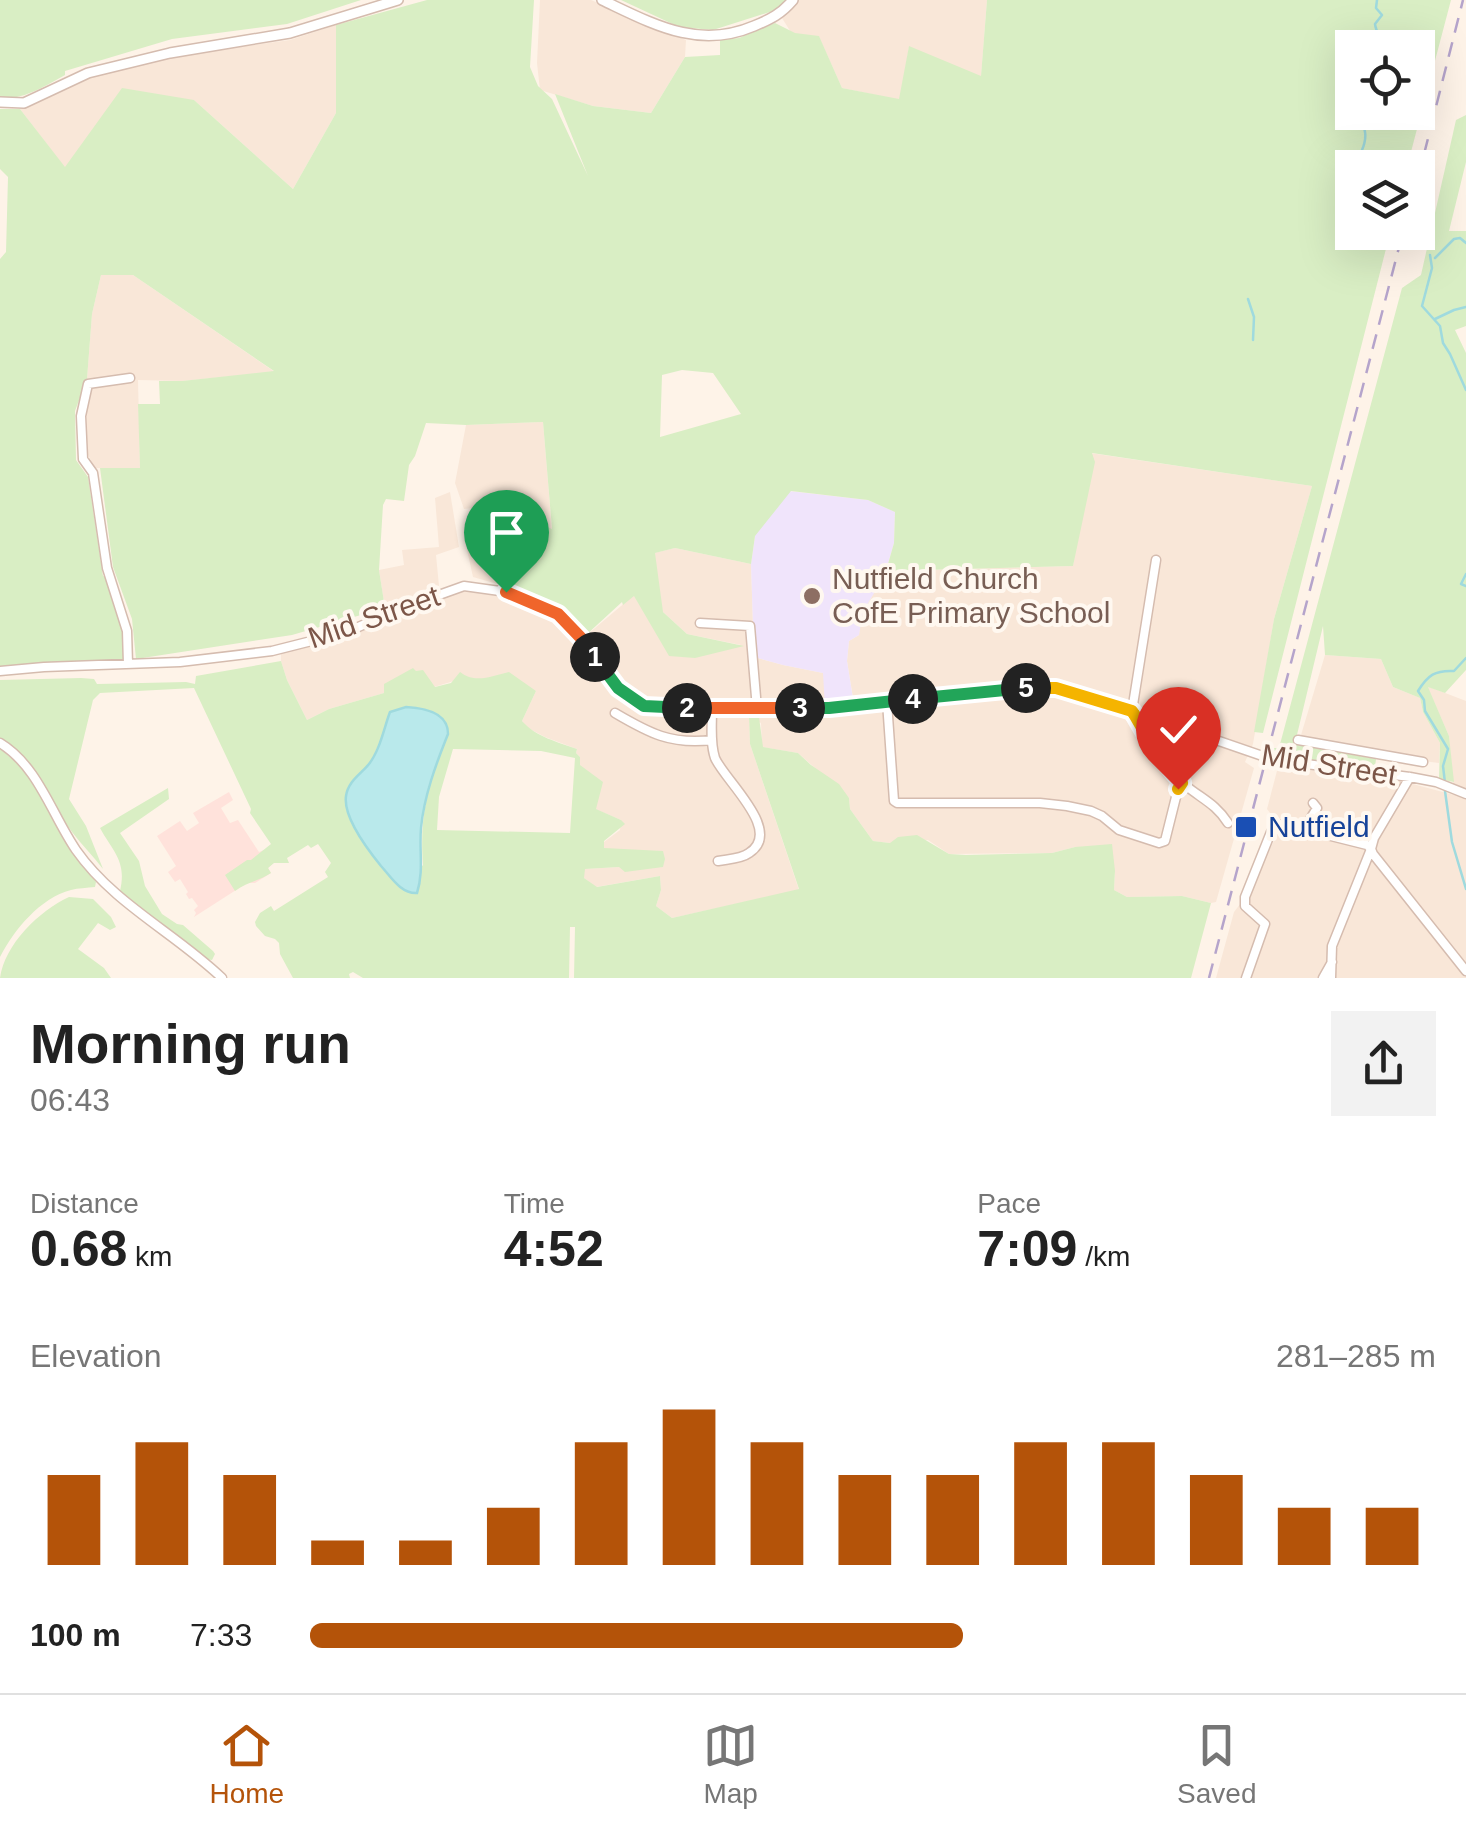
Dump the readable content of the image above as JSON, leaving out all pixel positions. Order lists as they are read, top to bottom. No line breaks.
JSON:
{"streets":{"street":["Mid Street"]},"places":{"other":["Nutfield Church CofE Primary School"],"transit":["Nutfield"]},"page":{"pins":["1","5","4","2","3"],"heading":["Morning run","06:43"],"stats":[["Distance","0.68 km"],["Time","4:52"],["Pace","7:09 /km"]],"chart":["Elevation","281–285 m"],"list":[{"name":"100 m","note":"7:33"}],"tabs":["Home","Map","Saved"]}}
